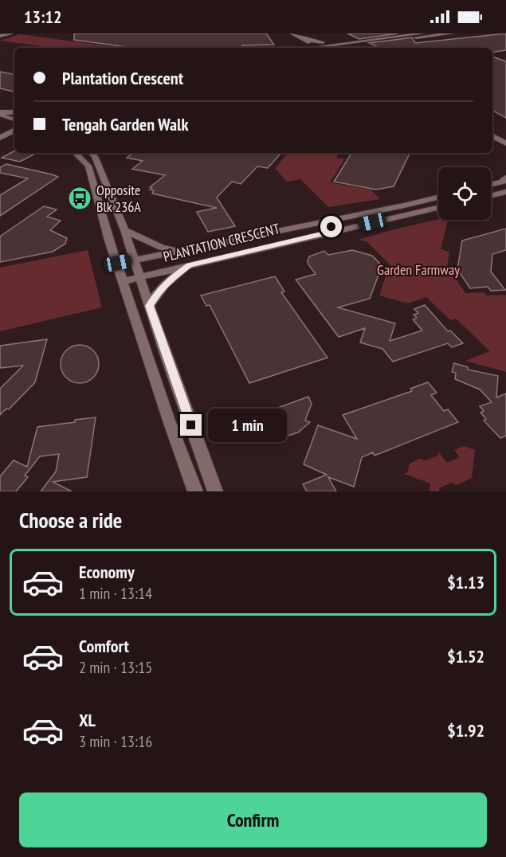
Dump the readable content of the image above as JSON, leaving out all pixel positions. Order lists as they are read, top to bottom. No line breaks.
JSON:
{"streets":{"street":["PLANTATION CRESCENT"]},"parks":["Garden Farmway"],"places":{"bus stop":["Opposite Blk 236A"]},"page":{"status":"13:12","banner":["Plantation Crescent","Tengah Garden Walk"],"bubble":"1 min","heading":"Choose a ride","list":[{"name":"Economy","note":"1 min · 13:14","value":"$1.13"},{"name":"Comfort","note":"2 min · 13:15","value":"$1.52"},{"name":"XL","note":"3 min · 13:16","value":"$1.92"}],"buttons":"Confirm"}}
